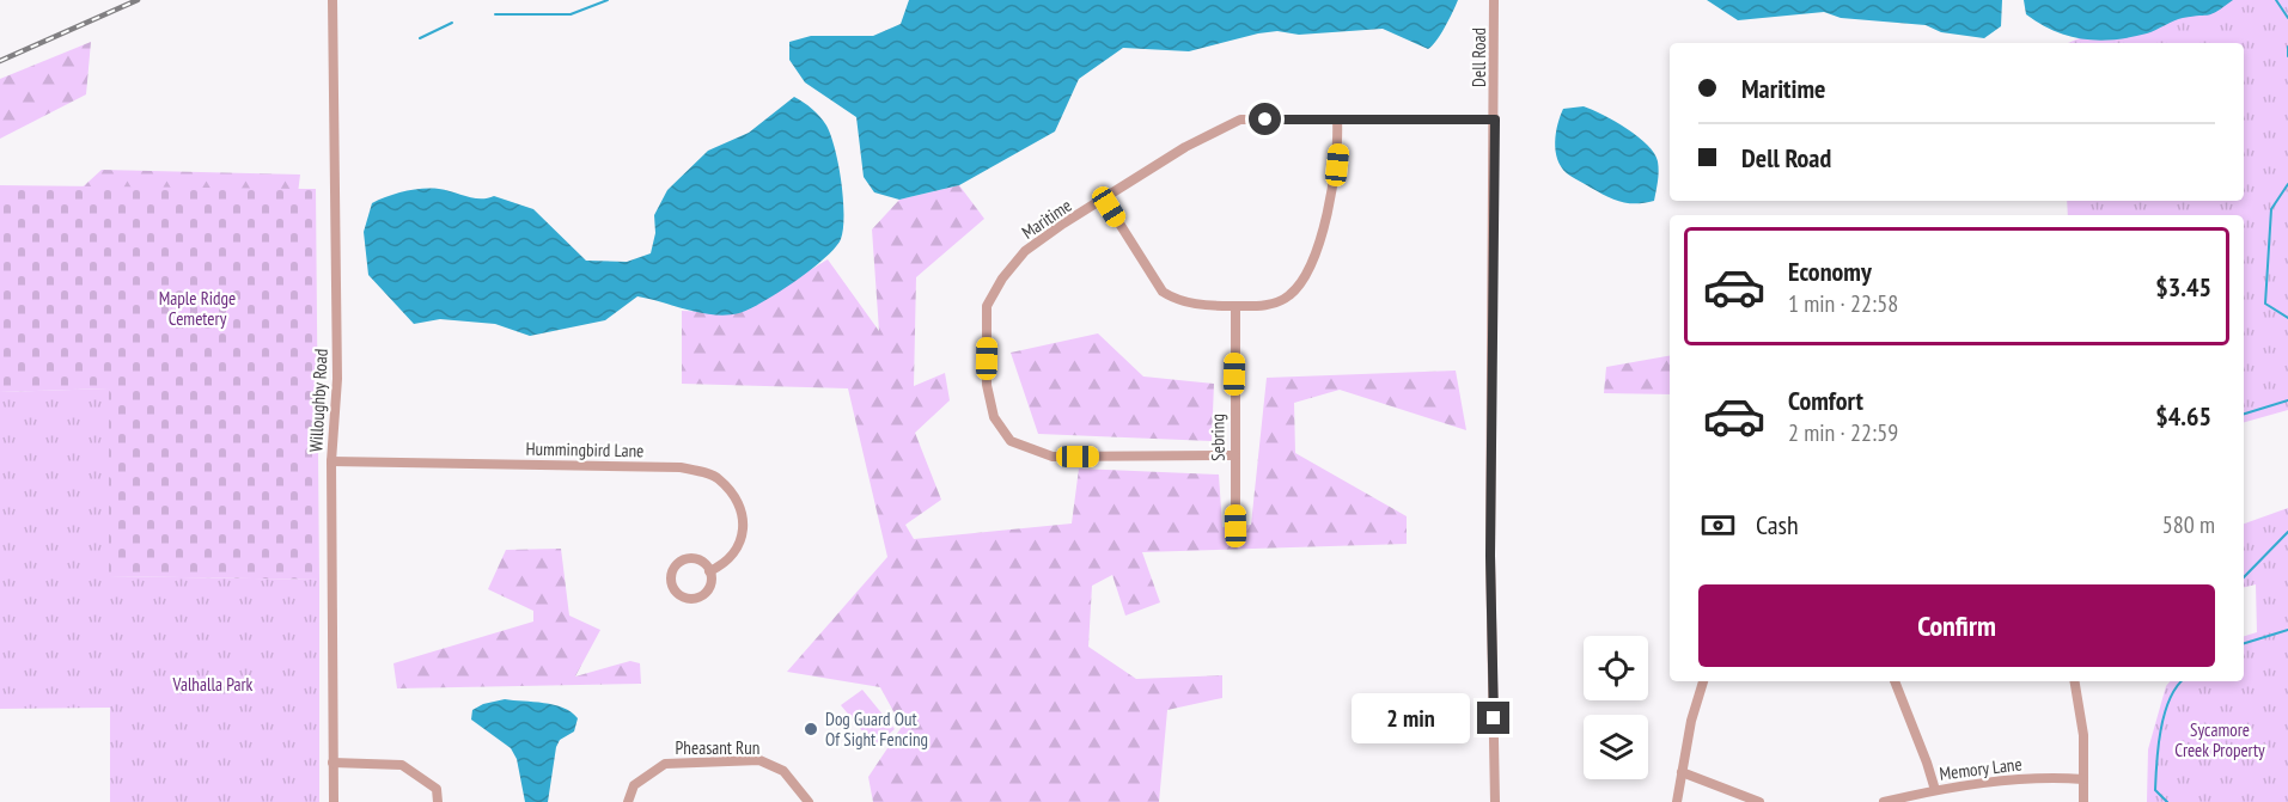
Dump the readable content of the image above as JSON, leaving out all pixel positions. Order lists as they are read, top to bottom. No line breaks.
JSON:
{"streets":{"street":["Dell Road","Maritime","Willoughby Road","Sebring","Hummingbird Lane","Pheasant Run","Memory Lane"]},"crossings":[["Dell Road","Maritime"],["Maritime","Sebring"],["Willoughby Road","Hummingbird Lane"]],"parks":["Maple Ridge Cemetery","Valhalla Park","Sycamore Creek Property"],"places":["Dog Guard Out Of Sight Fencing"],"page":{"banner":["Maritime","Dell Road"],"list":[{"name":"Economy","note":"1 min · 22:58","value":"$3.45"},{"name":"Comfort","note":"2 min · 22:59","value":"$4.65"}],"pay":["Cash","580 m"],"buttons":"Confirm","bubble":"2 min"}}
